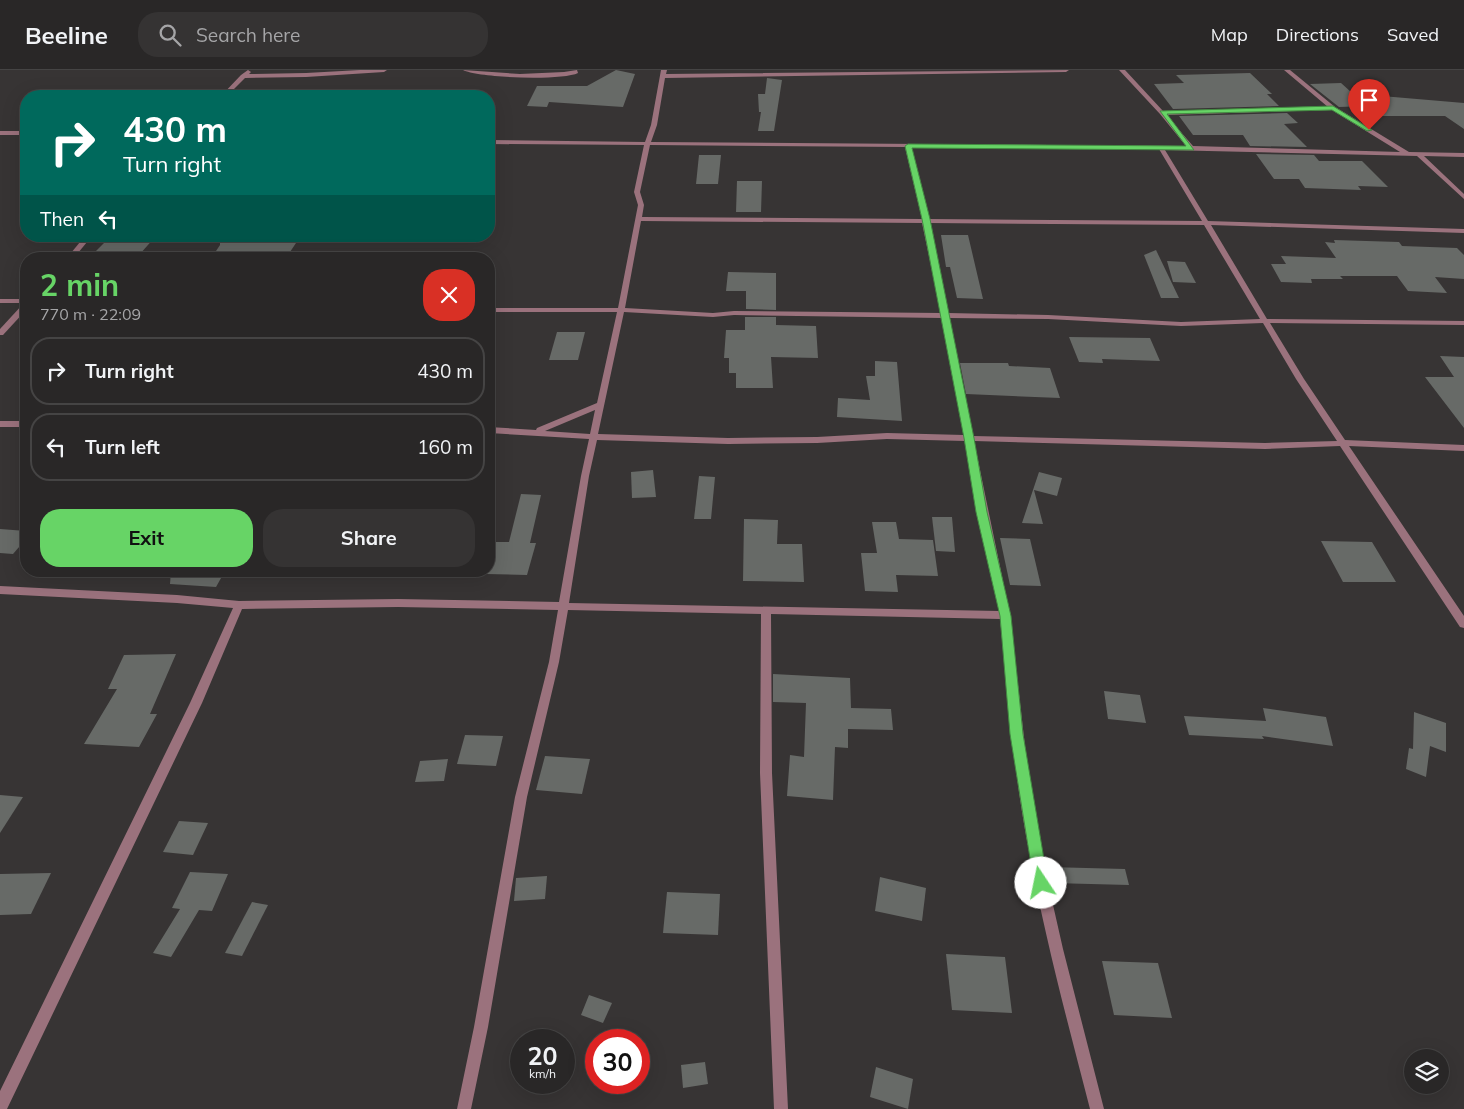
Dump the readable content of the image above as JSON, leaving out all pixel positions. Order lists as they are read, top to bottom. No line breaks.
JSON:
{"page":{"header":"Beeline","search":"Search here","nav":["Map","Directions","Saved"],"turn":["430 m","Turn right"],"then":"Then","heading":["2 min","770 m · 22:09"],"list":[{"name":"Turn right","value":"430 m"},{"name":"Turn left","value":"160 m"}],"buttons":["Exit","Share"],"speed":"20 km/h","limit":"30"}}
